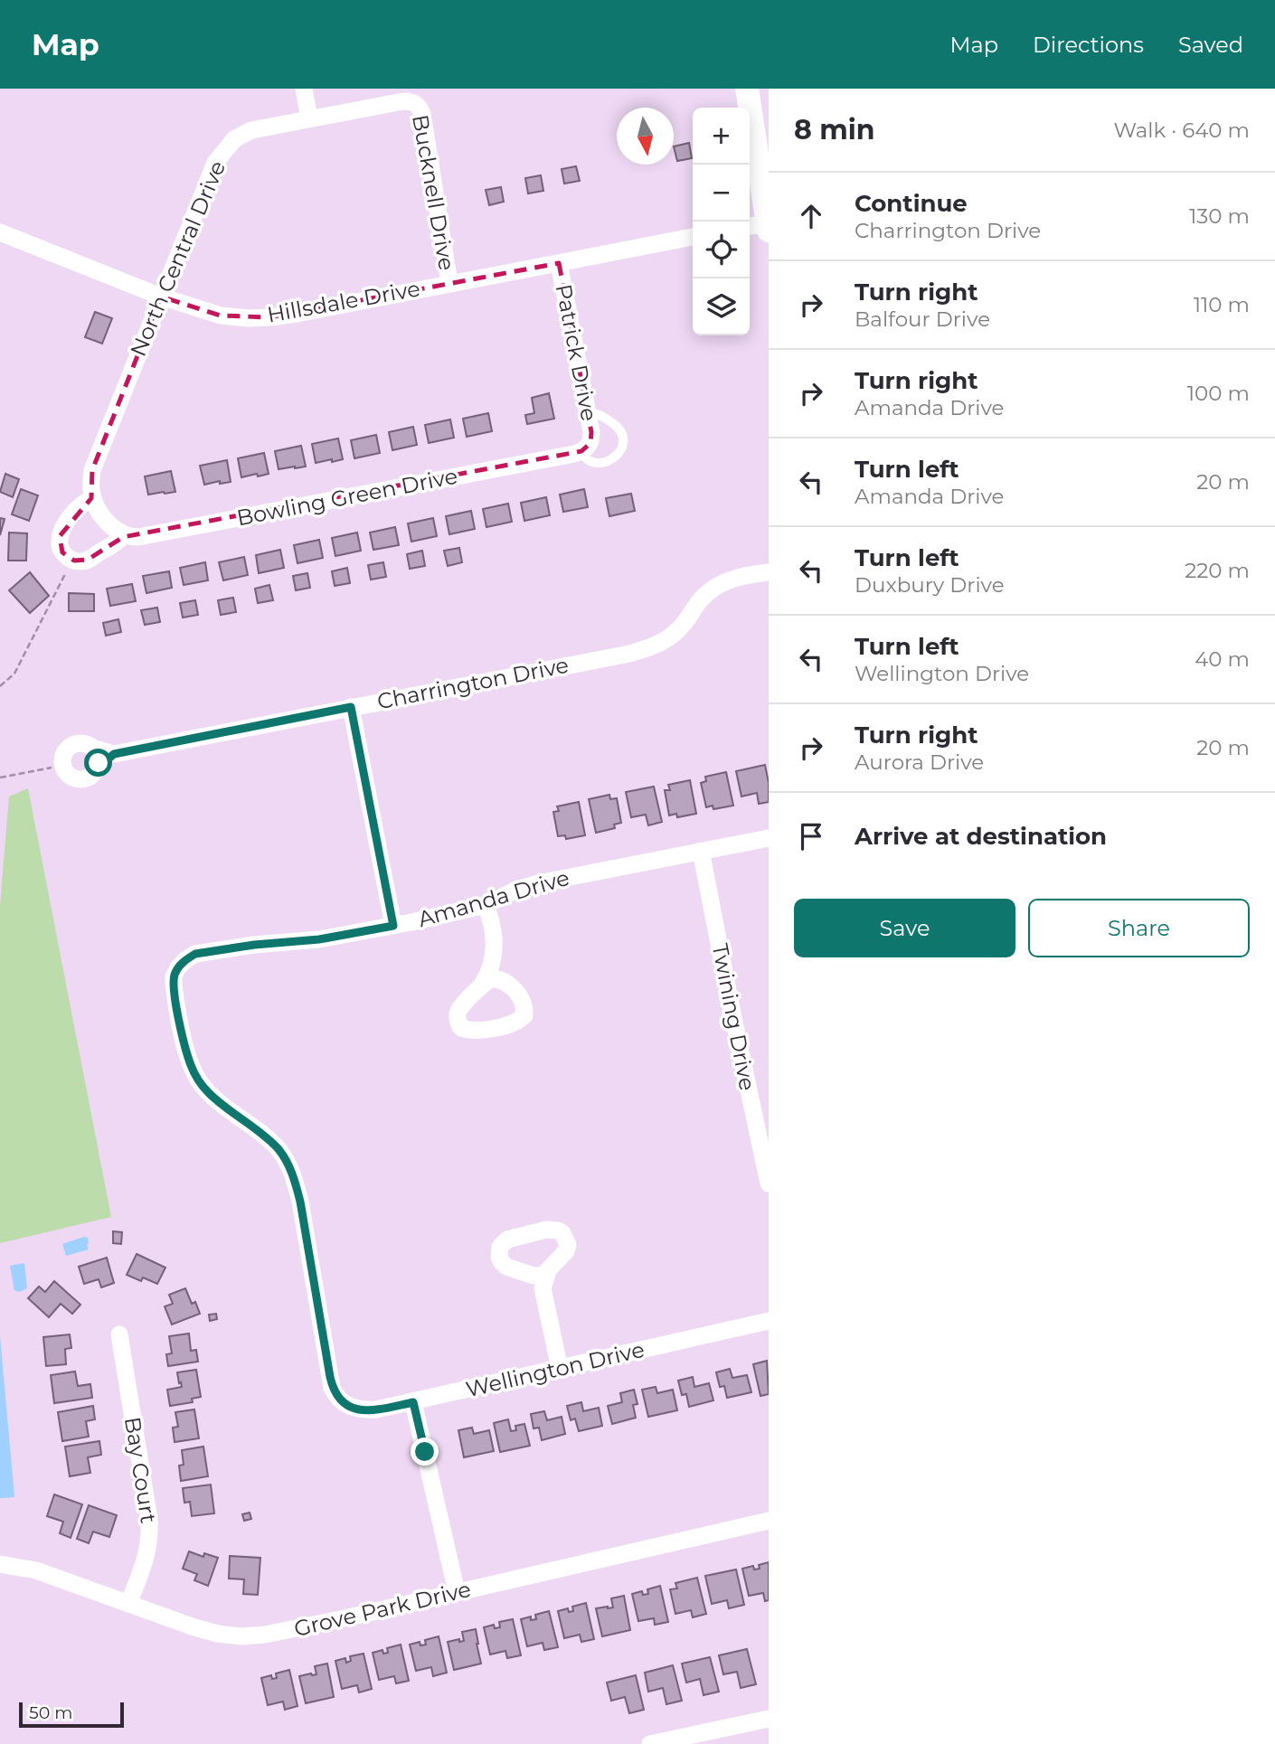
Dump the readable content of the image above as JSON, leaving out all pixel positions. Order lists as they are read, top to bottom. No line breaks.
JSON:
{"streets":{"street":["Bucknell Drive","North Central Drive","Hillsdale Drive","Patrick Drive","Bowling Green Drive","Charrington Drive","Amanda Drive","Twining Drive","Wellington Drive","Bay Court","Grove Park Drive"]},"crossings":[["Bucknell Drive","North Central Drive"],["Bucknell Drive","Hillsdale Drive"],["North Central Drive","Hillsdale Drive"],["Hillsdale Drive","Patrick Drive"],["Patrick Drive","Bowling Green Drive"],["Amanda Drive","Twining Drive"],["Amanda Drive","Wellington Drive"],["Bay Court","Grove Park Drive"]],"scale_bar":"50 m","north":"bottom","page":{"header":"Map","nav":["Map","Directions","Saved"],"heading":["8 min","Walk · 640 m"],"map_buttons":["+","−"],"list":[["Continue","Charrington Drive","130 m"],["Turn right","Balfour Drive","110 m"],["Turn right","Amanda Drive","100 m"],["Turn left","Amanda Drive","20 m"],["Turn left","Duxbury Drive","220 m"],["Turn left","Wellington Drive","40 m"],["Turn right","Aurora Drive","20 m"],"Arrive at destination"],"buttons":["Save","Share"],"scale":"50 m"}}
